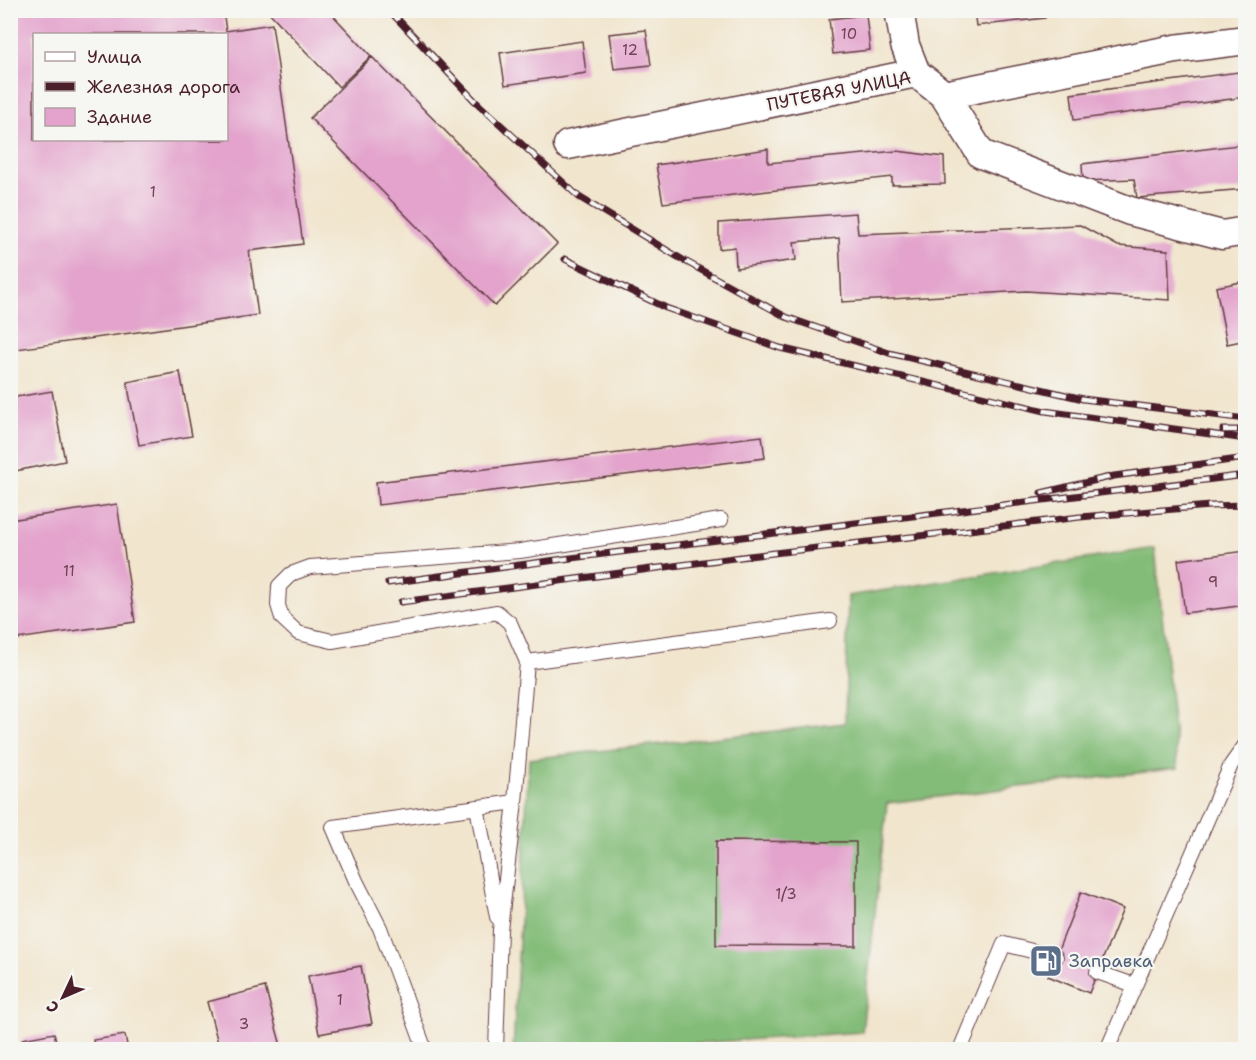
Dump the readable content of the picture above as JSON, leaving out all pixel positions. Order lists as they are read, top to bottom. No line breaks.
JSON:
{"streets":{"street":["ПУТЕВАЯ УЛИЦА"]},"places":{"fuel station":["Заправка"]},"house_numbers":["10","12","1","11","9","1/3","1","3"],"legend":["Улица","Железная дорога","Здание"],"north":"bottom left"}
